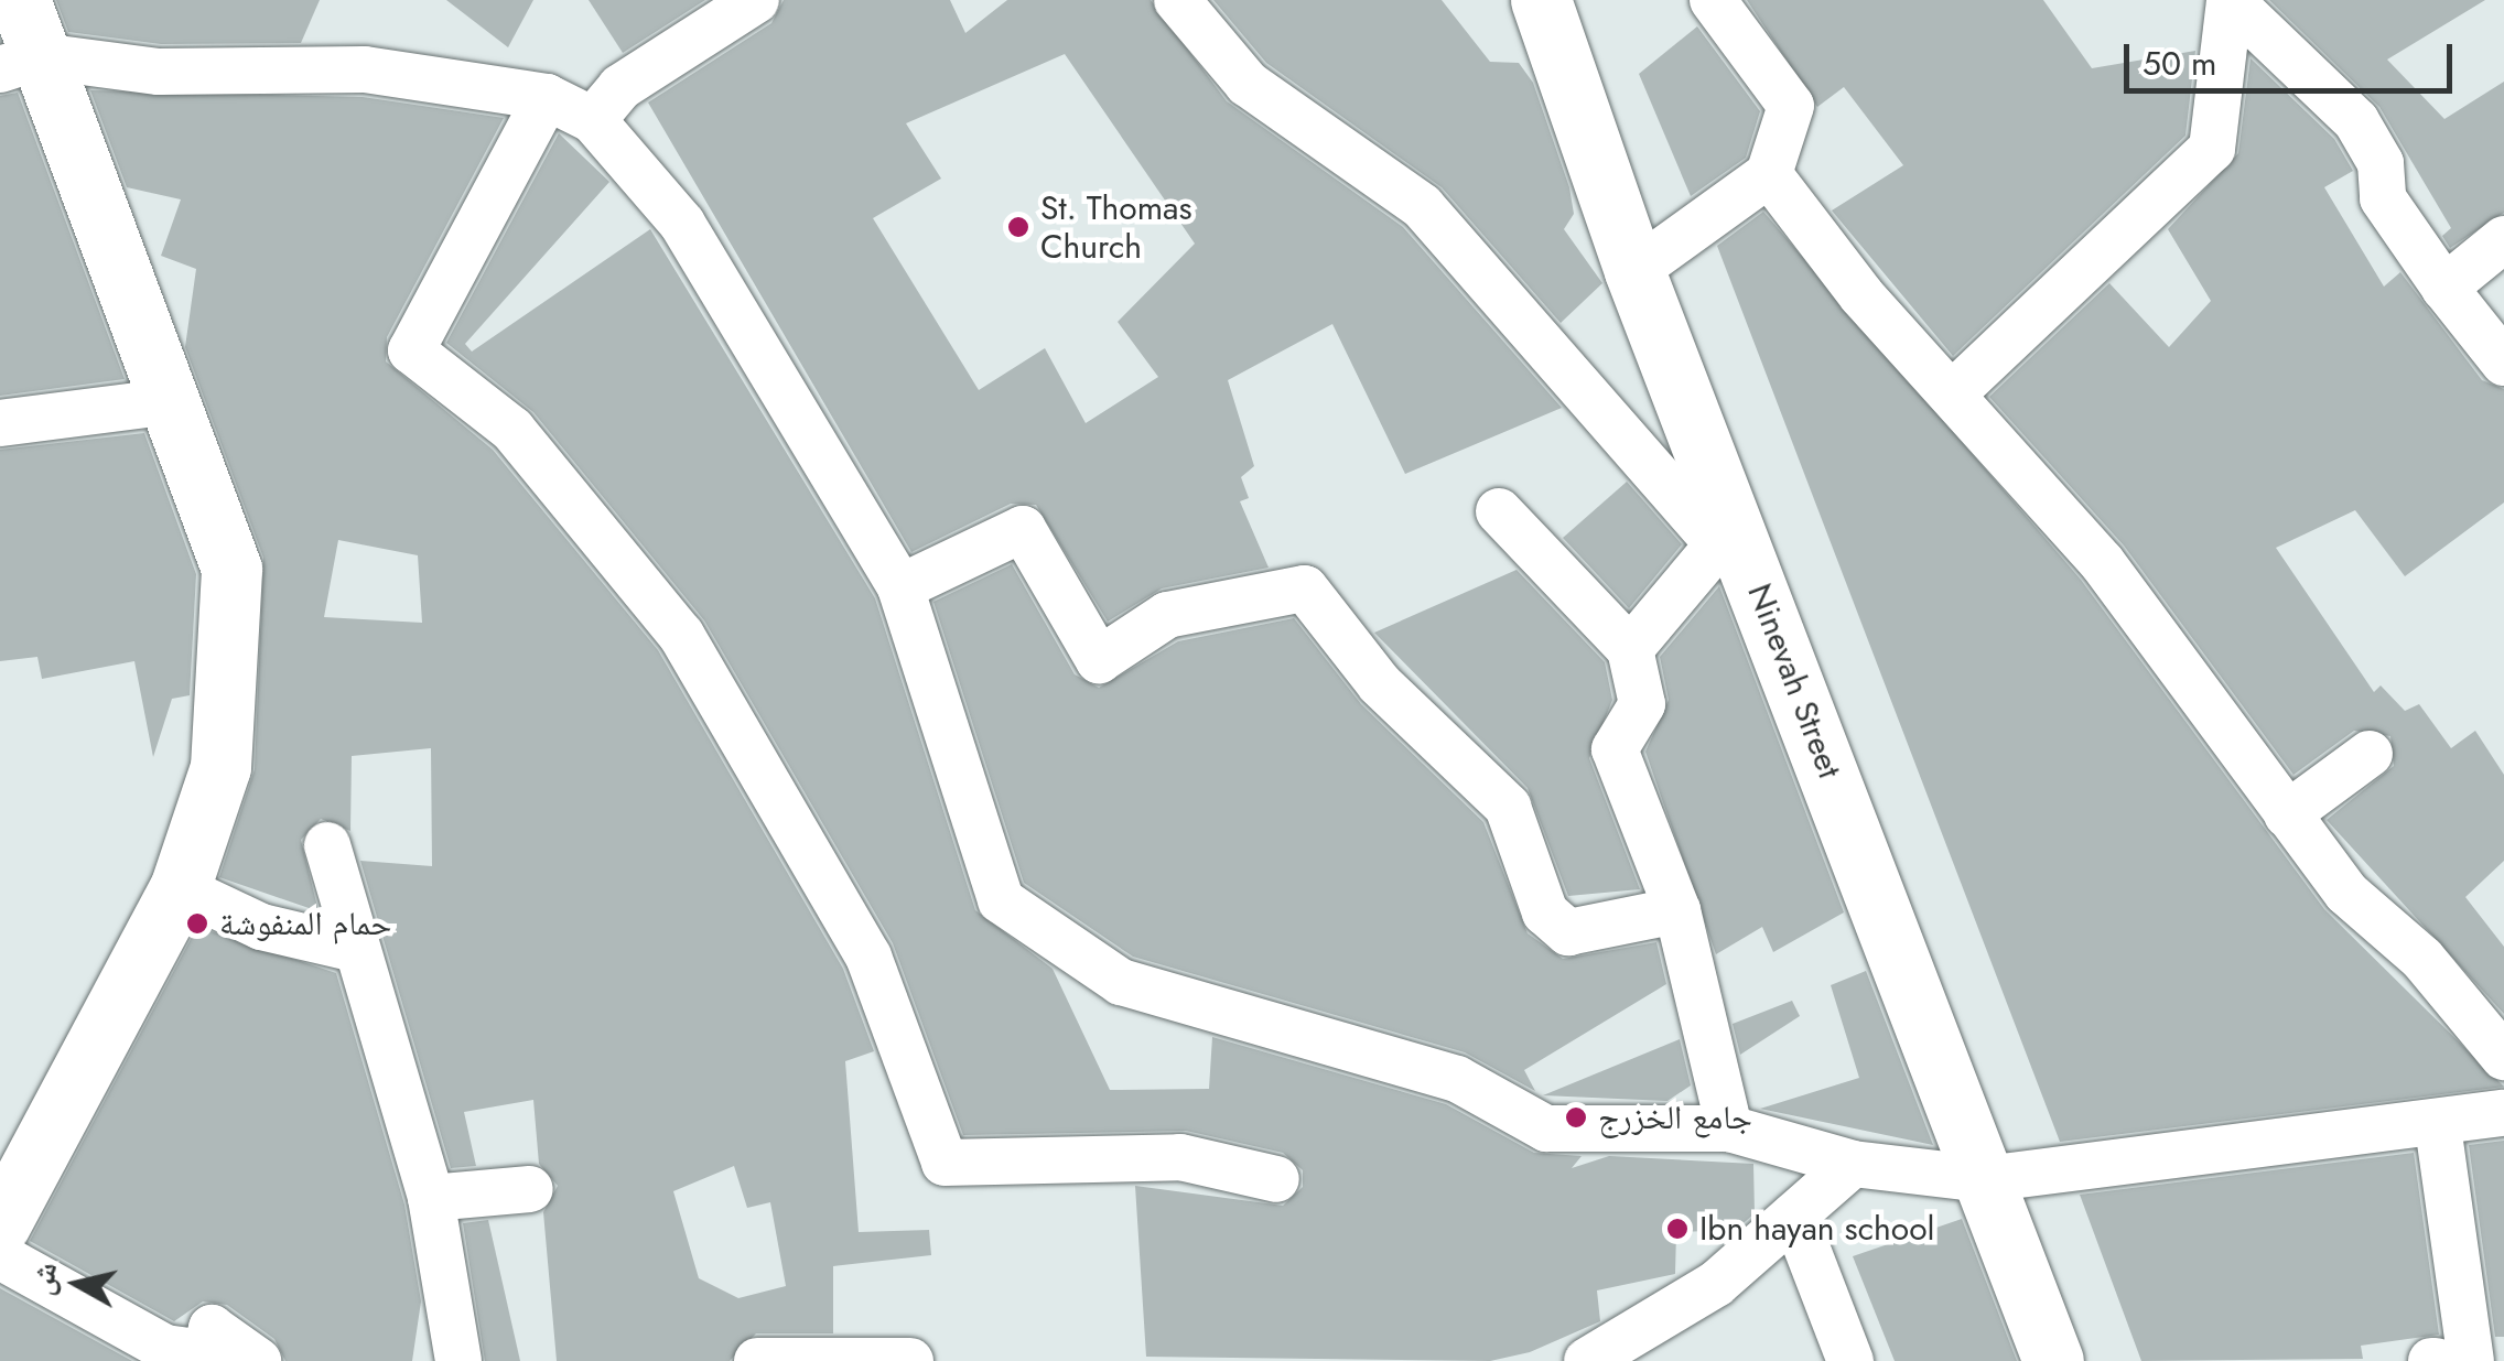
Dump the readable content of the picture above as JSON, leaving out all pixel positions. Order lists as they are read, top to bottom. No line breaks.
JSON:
{"streets":{"main road":["Ninevah Street"]},"places":["St. Thomas Church","حمام المنفوشة","جامع الخزرج","Ibn hayan school"],"scale_bar":"50 m","north":"left"}
